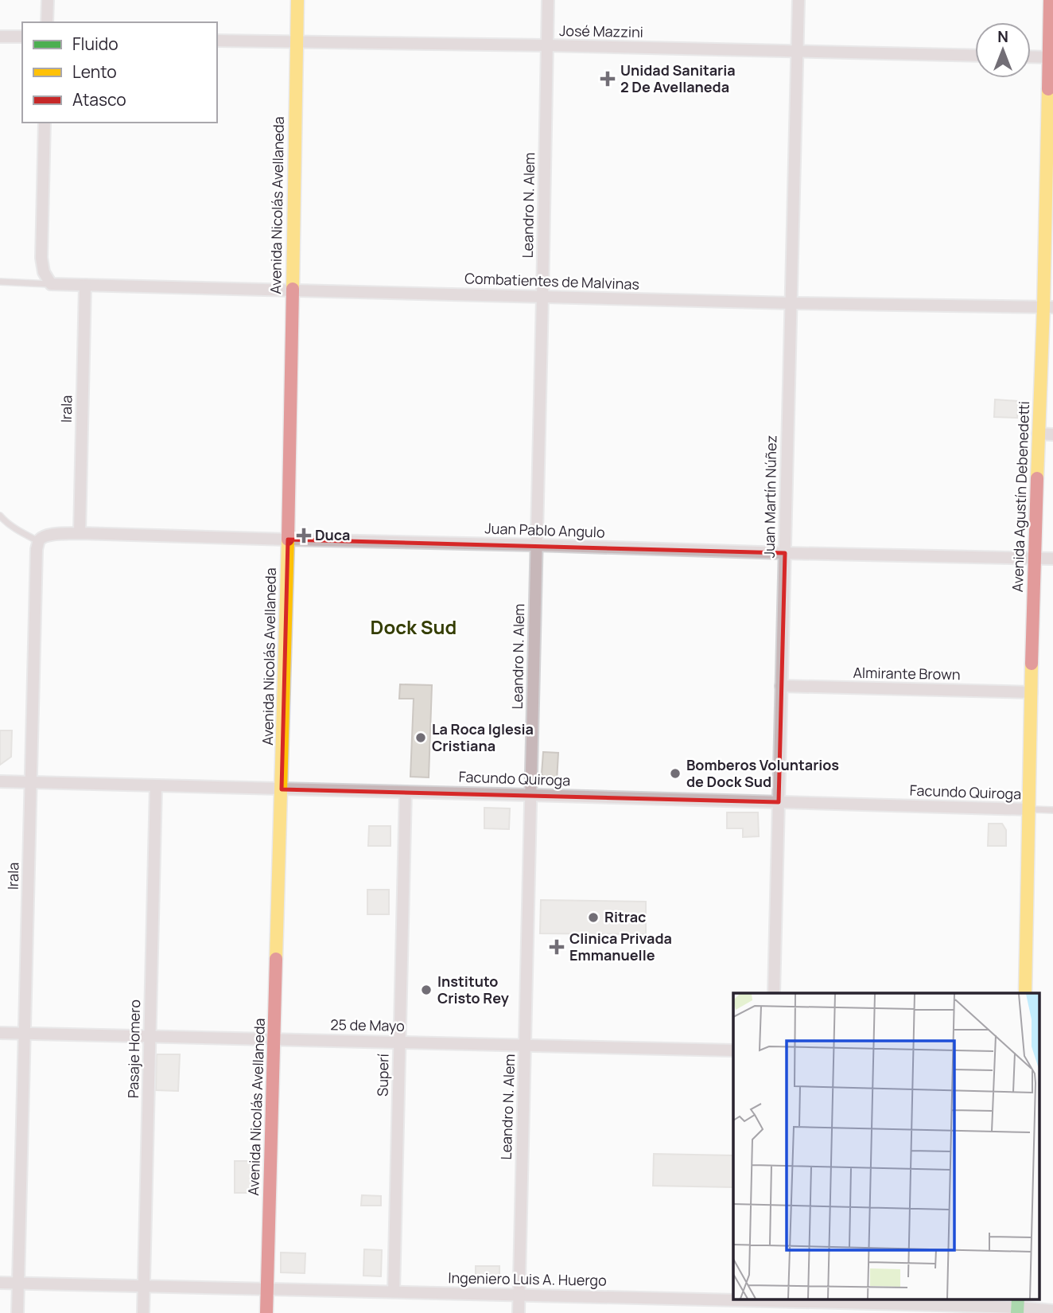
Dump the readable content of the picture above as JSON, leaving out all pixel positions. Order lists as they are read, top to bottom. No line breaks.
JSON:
{"streets":{"main road":["Avenida Nicolás Avellaneda","Avenida Agustín Debenedetti"],"street":["José Mazzini","Leandro N. Alem","Combatientes de Malvinas","Irala","Juan Martín Núñez","Juan Pablo Angulo","Almirante Brown","Facundo Quiroga","25 de Mayo","Pasaje Homero","Superí","Ingeniero Luis A. Huergo"]},"crossings":[["José Mazzini","Avenida Nicolás Avellaneda"],["José Mazzini","Leandro N. Alem"],["José Mazzini","Juan Martín Núñez"],["Avenida Nicolás Avellaneda","Combatientes de Malvinas"],["Avenida Nicolás Avellaneda","Juan Pablo Angulo"],["Avenida Nicolás Avellaneda","Facundo Quiroga"],["Avenida Nicolás Avellaneda","25 de Mayo"],["Avenida Nicolás Avellaneda","Ingeniero Luis A. Huergo"],["Leandro N. Alem","Combatientes de Malvinas"],["Leandro N. Alem","Juan Pablo Angulo"],["Leandro N. Alem","Facundo Quiroga"],["Leandro N. Alem","25 de Mayo"],["Leandro N. Alem","Ingeniero Luis A. Huergo"],["Combatientes de Malvinas","Irala"],["Combatientes de Malvinas","Juan Martín Núñez"],["Combatientes de Malvinas","Avenida Agustín Debenedetti"],["Irala","Juan Pablo Angulo"],["Irala","Facundo Quiroga"],["Irala","25 de Mayo"],["Irala","Ingeniero Luis A. Huergo"],["Juan Martín Núñez","Juan Pablo Angulo"],["Juan Martín Núñez","Almirante Brown"],["Juan Martín Núñez","Facundo Quiroga"],["Avenida Agustín Debenedetti","Juan Pablo Angulo"],["Avenida Agustín Debenedetti","Almirante Brown"],["Avenida Agustín Debenedetti","Facundo Quiroga"],["Facundo Quiroga","Pasaje Homero"],["Facundo Quiroga","Superí"],["25 de Mayo","Pasaje Homero"],["25 de Mayo","Superí"],["Pasaje Homero","Ingeniero Luis A. Huergo"],["Superí","Ingeniero Luis A. Huergo"]],"districts":["Dock Sud"],"places":{"health":["Unidad Sanitaria 2 De Avellaneda","Duca","Clinica Privada Emmanuelle"],"other":["La Roca Iglesia Cristiana","Bomberos Voluntarios de Dock Sud","Ritrac","Instituto Cristo Rey"]},"legend":["Fluido","Lento","Atasco"],"north":"top"}
